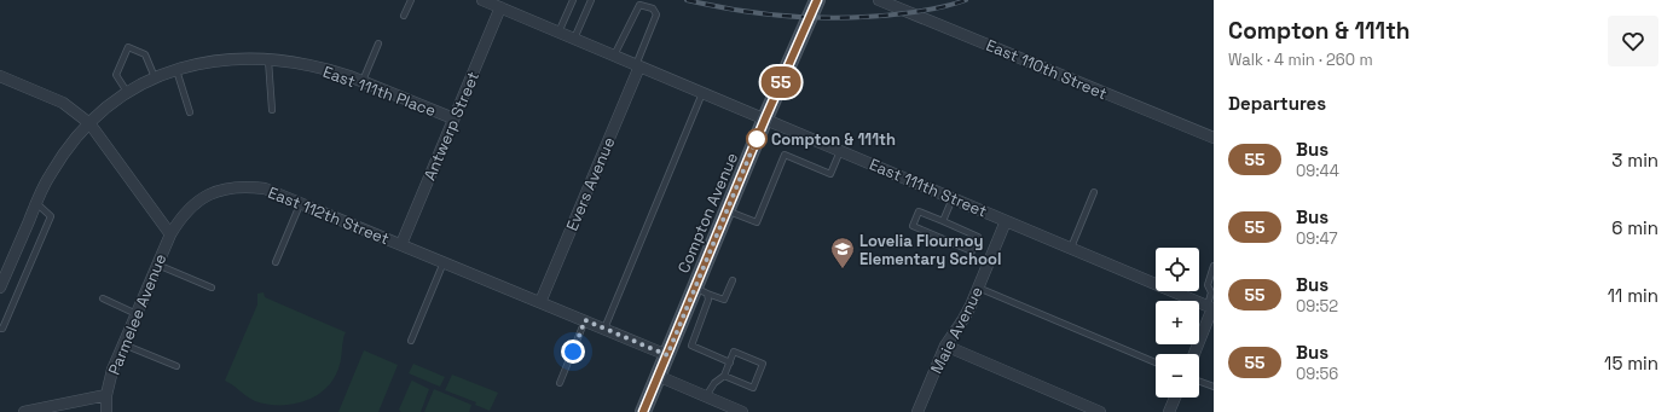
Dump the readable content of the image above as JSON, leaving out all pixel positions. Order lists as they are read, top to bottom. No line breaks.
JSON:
{"streets":{"main road":["Compton Avenue"],"street":["East 110th Street","East 111th Place","Antwerp Street","Evers Avenue","East 111th Street","East 112th Street","Parmelee Avenue","Maie Avenue"]},"crossings":[["East 111th Place","Antwerp Street"],["Antwerp Street","East 111th Street"],["Antwerp Street","East 112th Street"],["Evers Avenue","East 111th Street"],["Evers Avenue","East 112th Street"],["East 111th Street","Compton Avenue"],["East 111th Street","Maie Avenue"],["Compton Avenue","East 112th Street"],["East 112th Street","Parmelee Avenue"]],"places":{"other":["Compton & 111th"],"school or university":["Lovelia Flournoy Elementary School"]},"lines":["bus line 55"],"page":{"on_map":"55","heading":[["Compton & 111th","Walk · 4 min · 260 m"],"Departures"],"list":[{"mark":"55","name":"Bus","note":"09:44","value":"3 min"},{"mark":"55","name":"Bus","note":"09:47","value":"6 min"},{"mark":"55","name":"Bus","note":"09:52","value":"11 min"},{"mark":"55","name":"Bus","note":"09:56","value":"15 min"}],"map_buttons":["+","−"]}}
